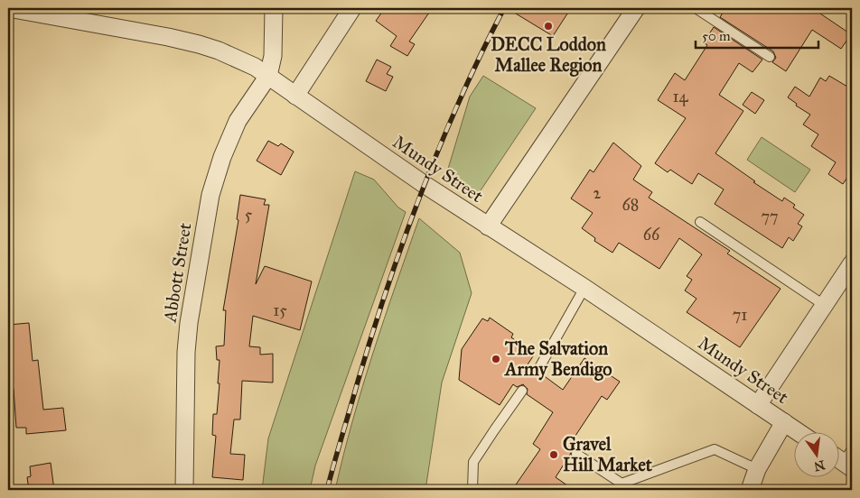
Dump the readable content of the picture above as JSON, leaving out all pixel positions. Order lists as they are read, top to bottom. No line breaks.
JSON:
{"streets":{"street":["Mundy Street","Abbott Street"]},"crossings":[["Mundy Street","Abbott Street"]],"places":["DECC Loddon Mallee Region","The Salvation Army Bendigo","Gravel Hill Market"],"house_numbers":["14","2","68","5","77","66","15","71"],"scale_bar":"50 m","north":"bottom"}
